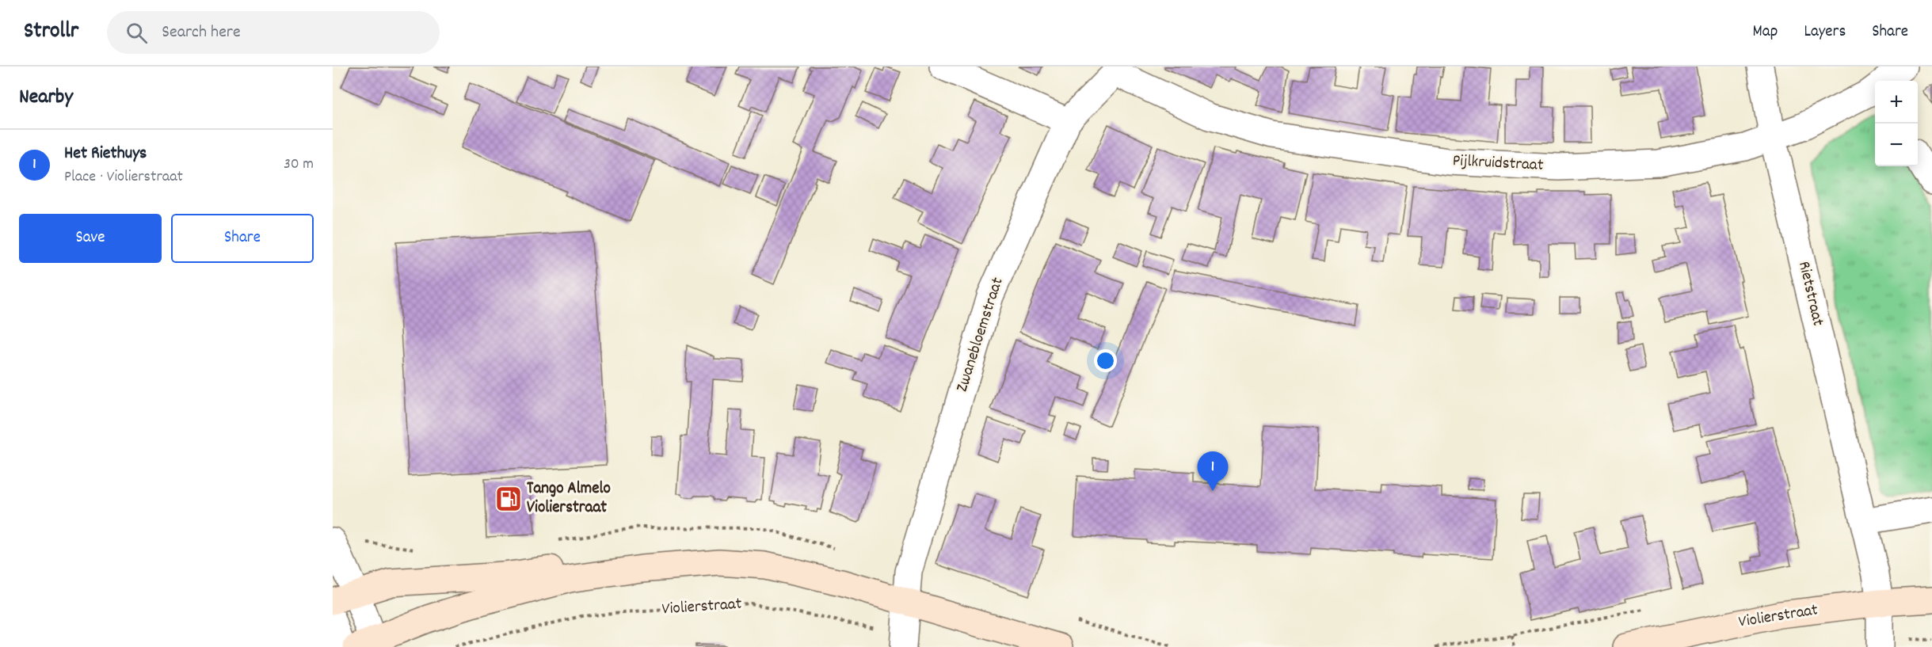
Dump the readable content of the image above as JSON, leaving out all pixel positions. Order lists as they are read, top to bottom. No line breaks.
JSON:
{"streets":{"main road":["Violierstraat"],"street":["Pijlkruidstraat","Rietstraat","Zwanebloemstraat"]},"crossings":[["Pijlkruidstraat","Rietstraat"],["Pijlkruidstraat","Zwanebloemstraat"],["Rietstraat","Violierstraat"],["Zwanebloemstraat","Violierstraat"]],"places":{"fuel station":["Tango Almelo Violierstraat"]},"page":{"header":"Strollr","search":"Search here","nav":["Map","Layers","Share"],"heading":"Nearby","map_buttons":["+","−"],"list":[{"mark":"1","name":"Het Riethuys","note":"Place · Violierstraat","value":"30 m"}],"buttons":["Save","Share"],"pins":"1"}}
